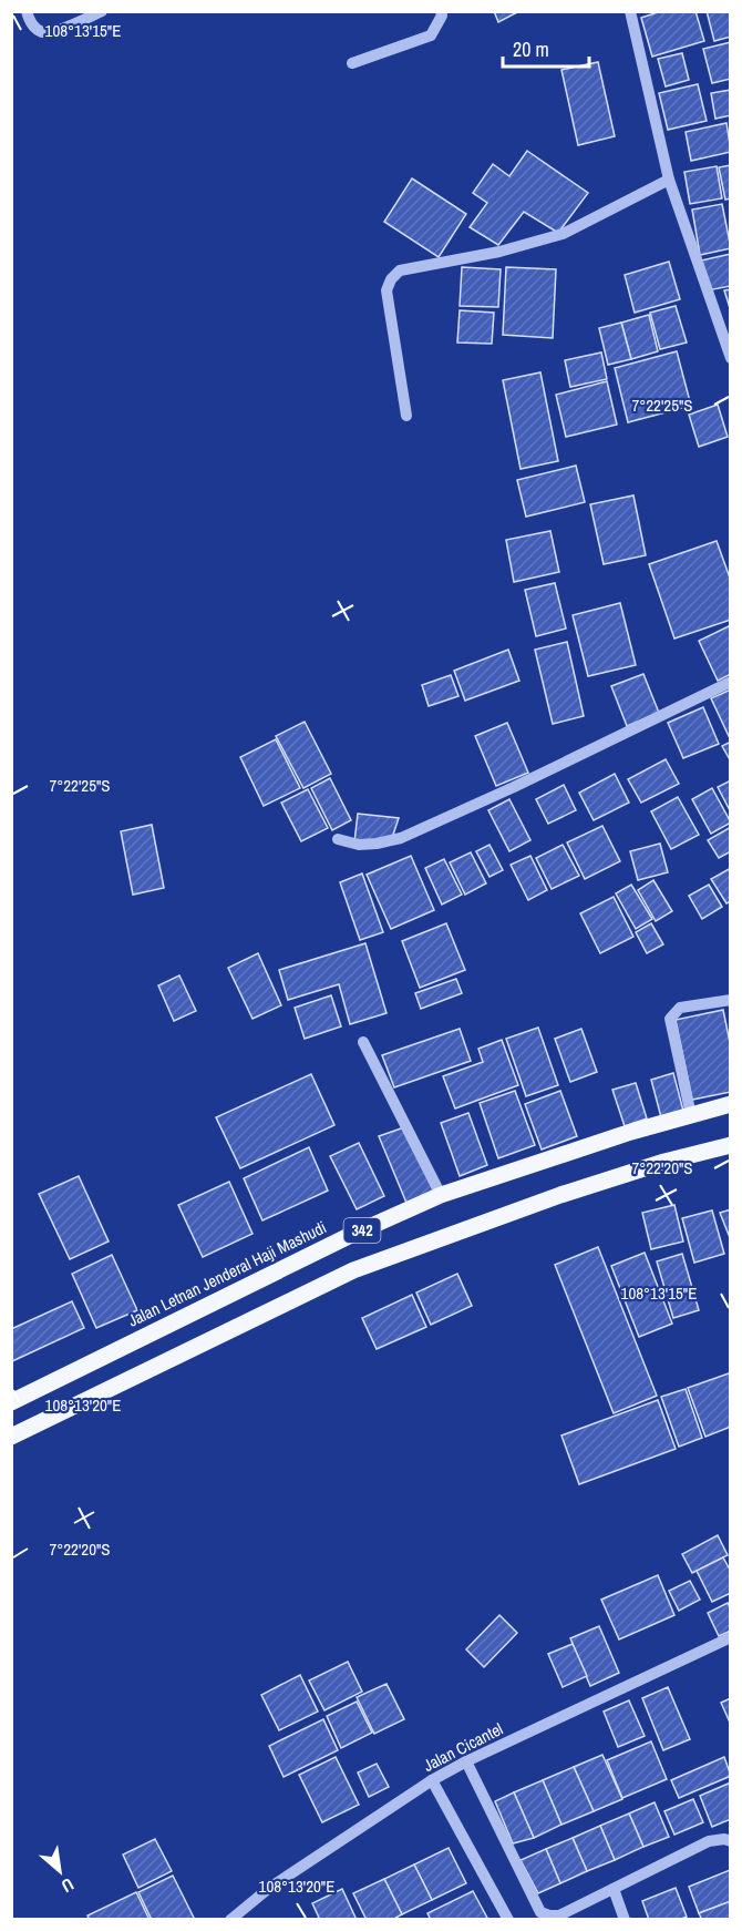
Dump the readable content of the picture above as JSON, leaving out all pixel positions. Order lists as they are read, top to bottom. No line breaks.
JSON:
{"streets":{"main road":["342","Jalan Letnan Jenderal Haji Mashudi"],"street":["Jalan Cicantel"]},"scale_bar":"20 m","north":"bottom right","coordinates":["108°13'15\"E","7°22'25\"S","7°22'20\"S","108°13'20\"E"]}
